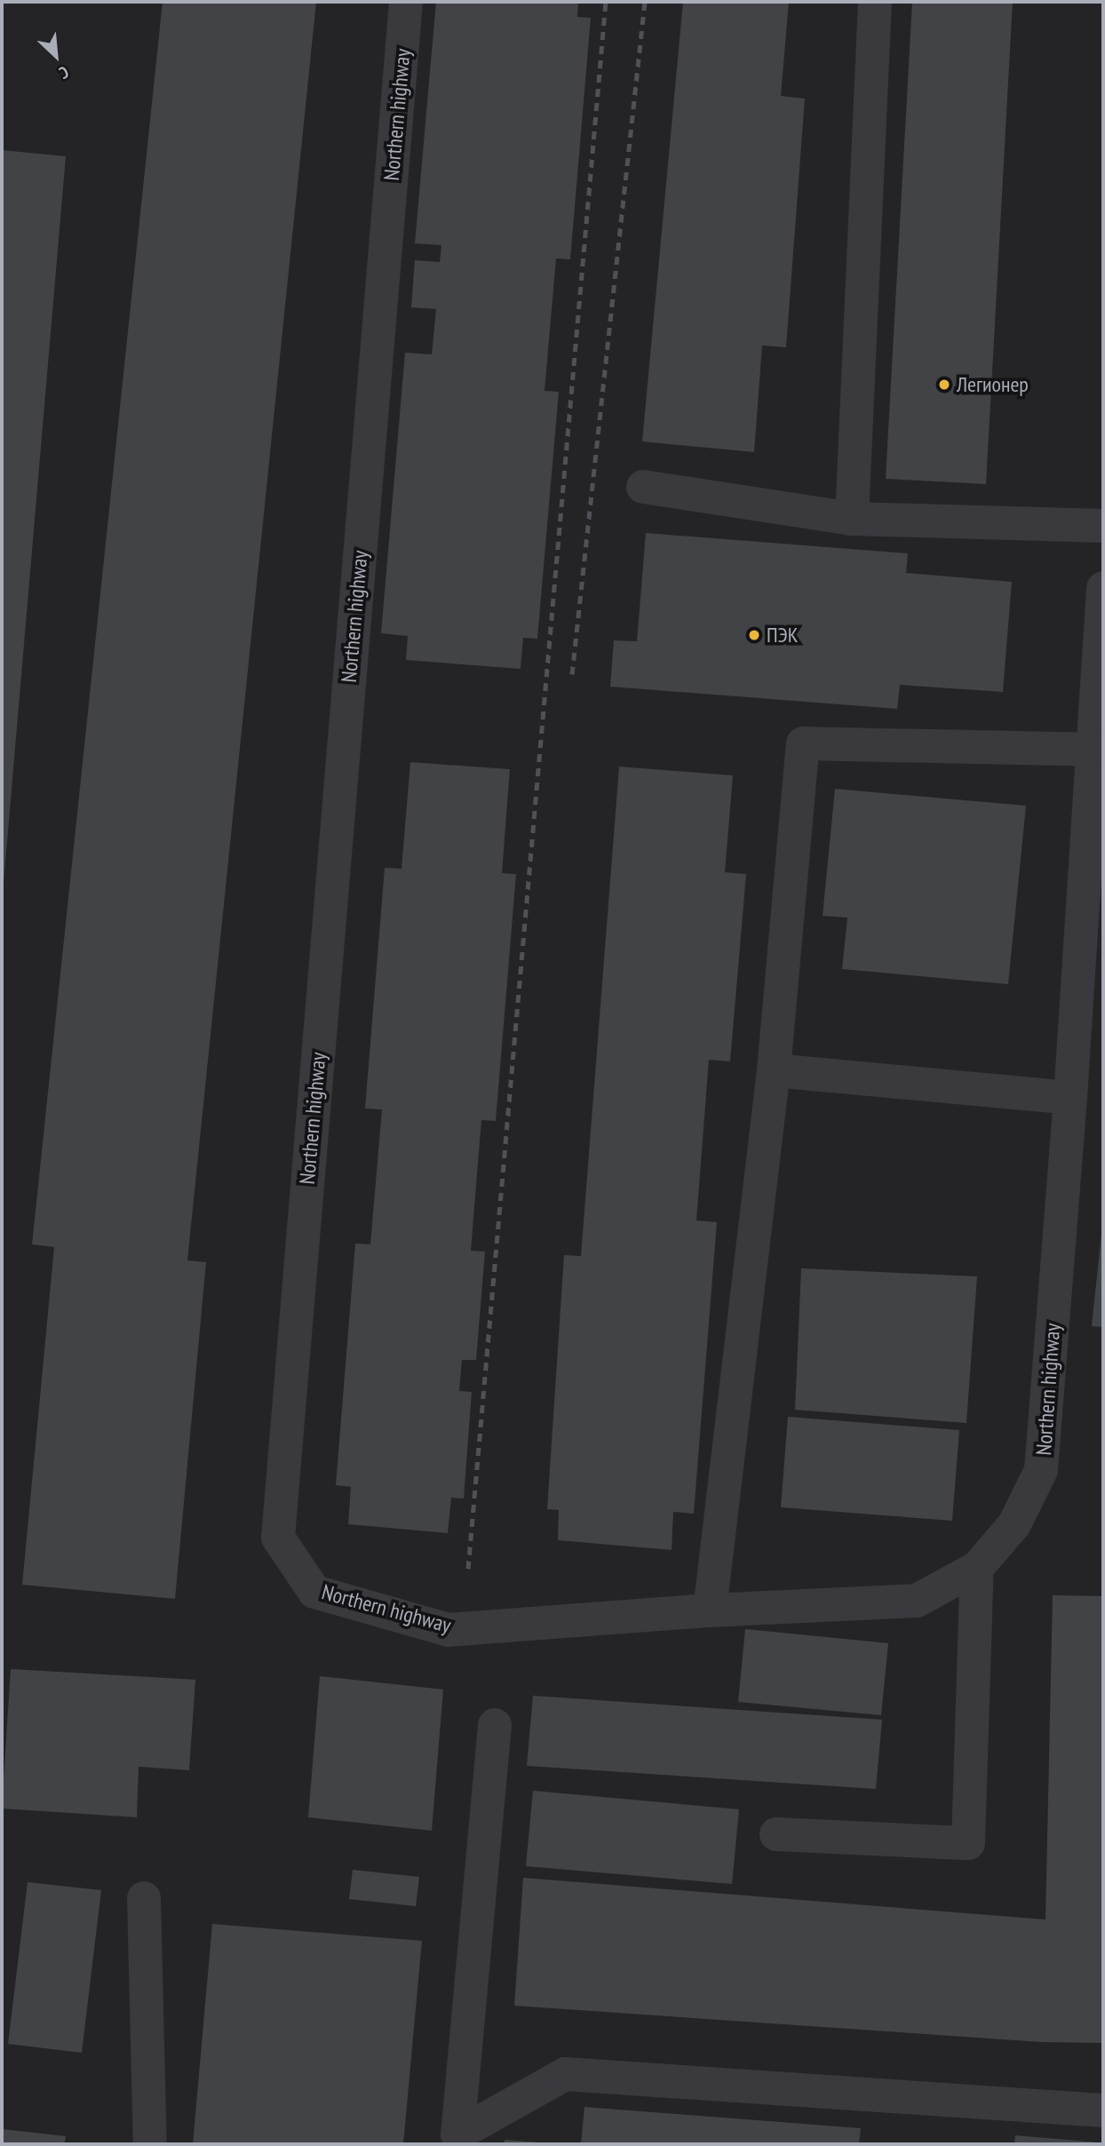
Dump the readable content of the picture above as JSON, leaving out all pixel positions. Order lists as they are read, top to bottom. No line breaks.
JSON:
{"streets":{"lane":["Northern highway"]},"places":["Легионер","ПЭК"],"north":"bottom right"}
